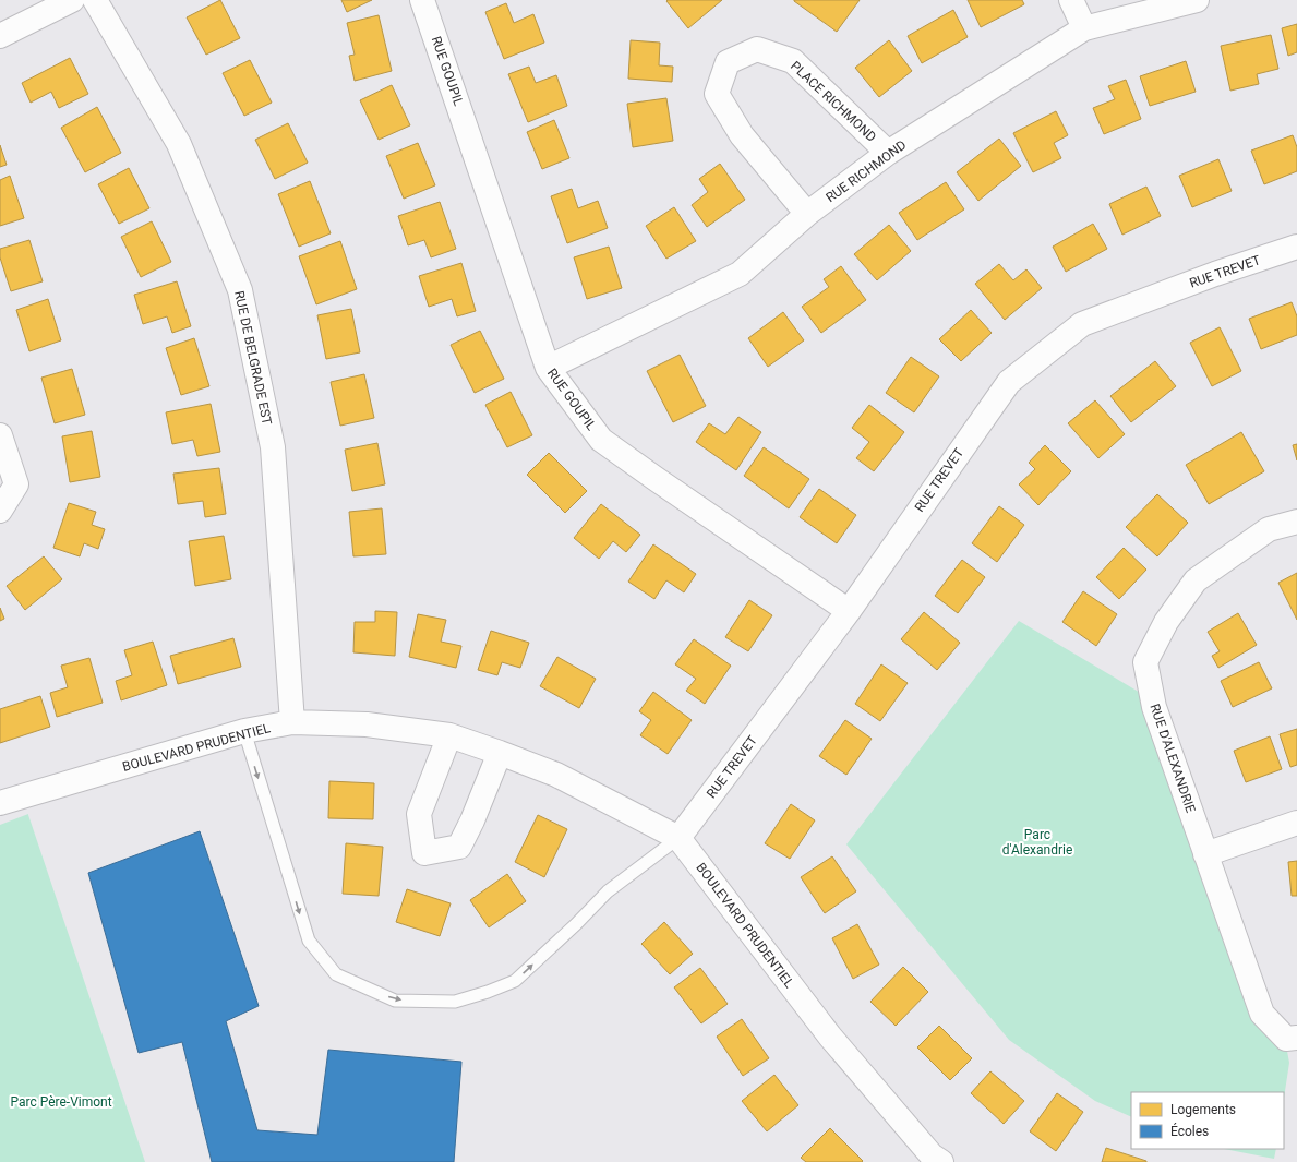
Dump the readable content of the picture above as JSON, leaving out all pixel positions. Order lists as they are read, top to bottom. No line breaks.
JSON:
{"streets":{"street":["RUE GOUPIL","PLACE RICHMOND","RUE RICHMOND","RUE TREVET","RUE DE BELGRADE EST","BOULEVARD PRUDENTIEL","RUE D'ALEXANDRIE"]},"crossings":[["RUE GOUPIL","RUE RICHMOND"],["RUE GOUPIL","RUE TREVET"],["PLACE RICHMOND","RUE RICHMOND"],["RUE TREVET","BOULEVARD PRUDENTIEL"],["RUE DE BELGRADE EST","BOULEVARD PRUDENTIEL"]],"parks":["Parc d'Alexandrie","Parc Père-Vimont"],"legend":["Logements","Écoles"]}
